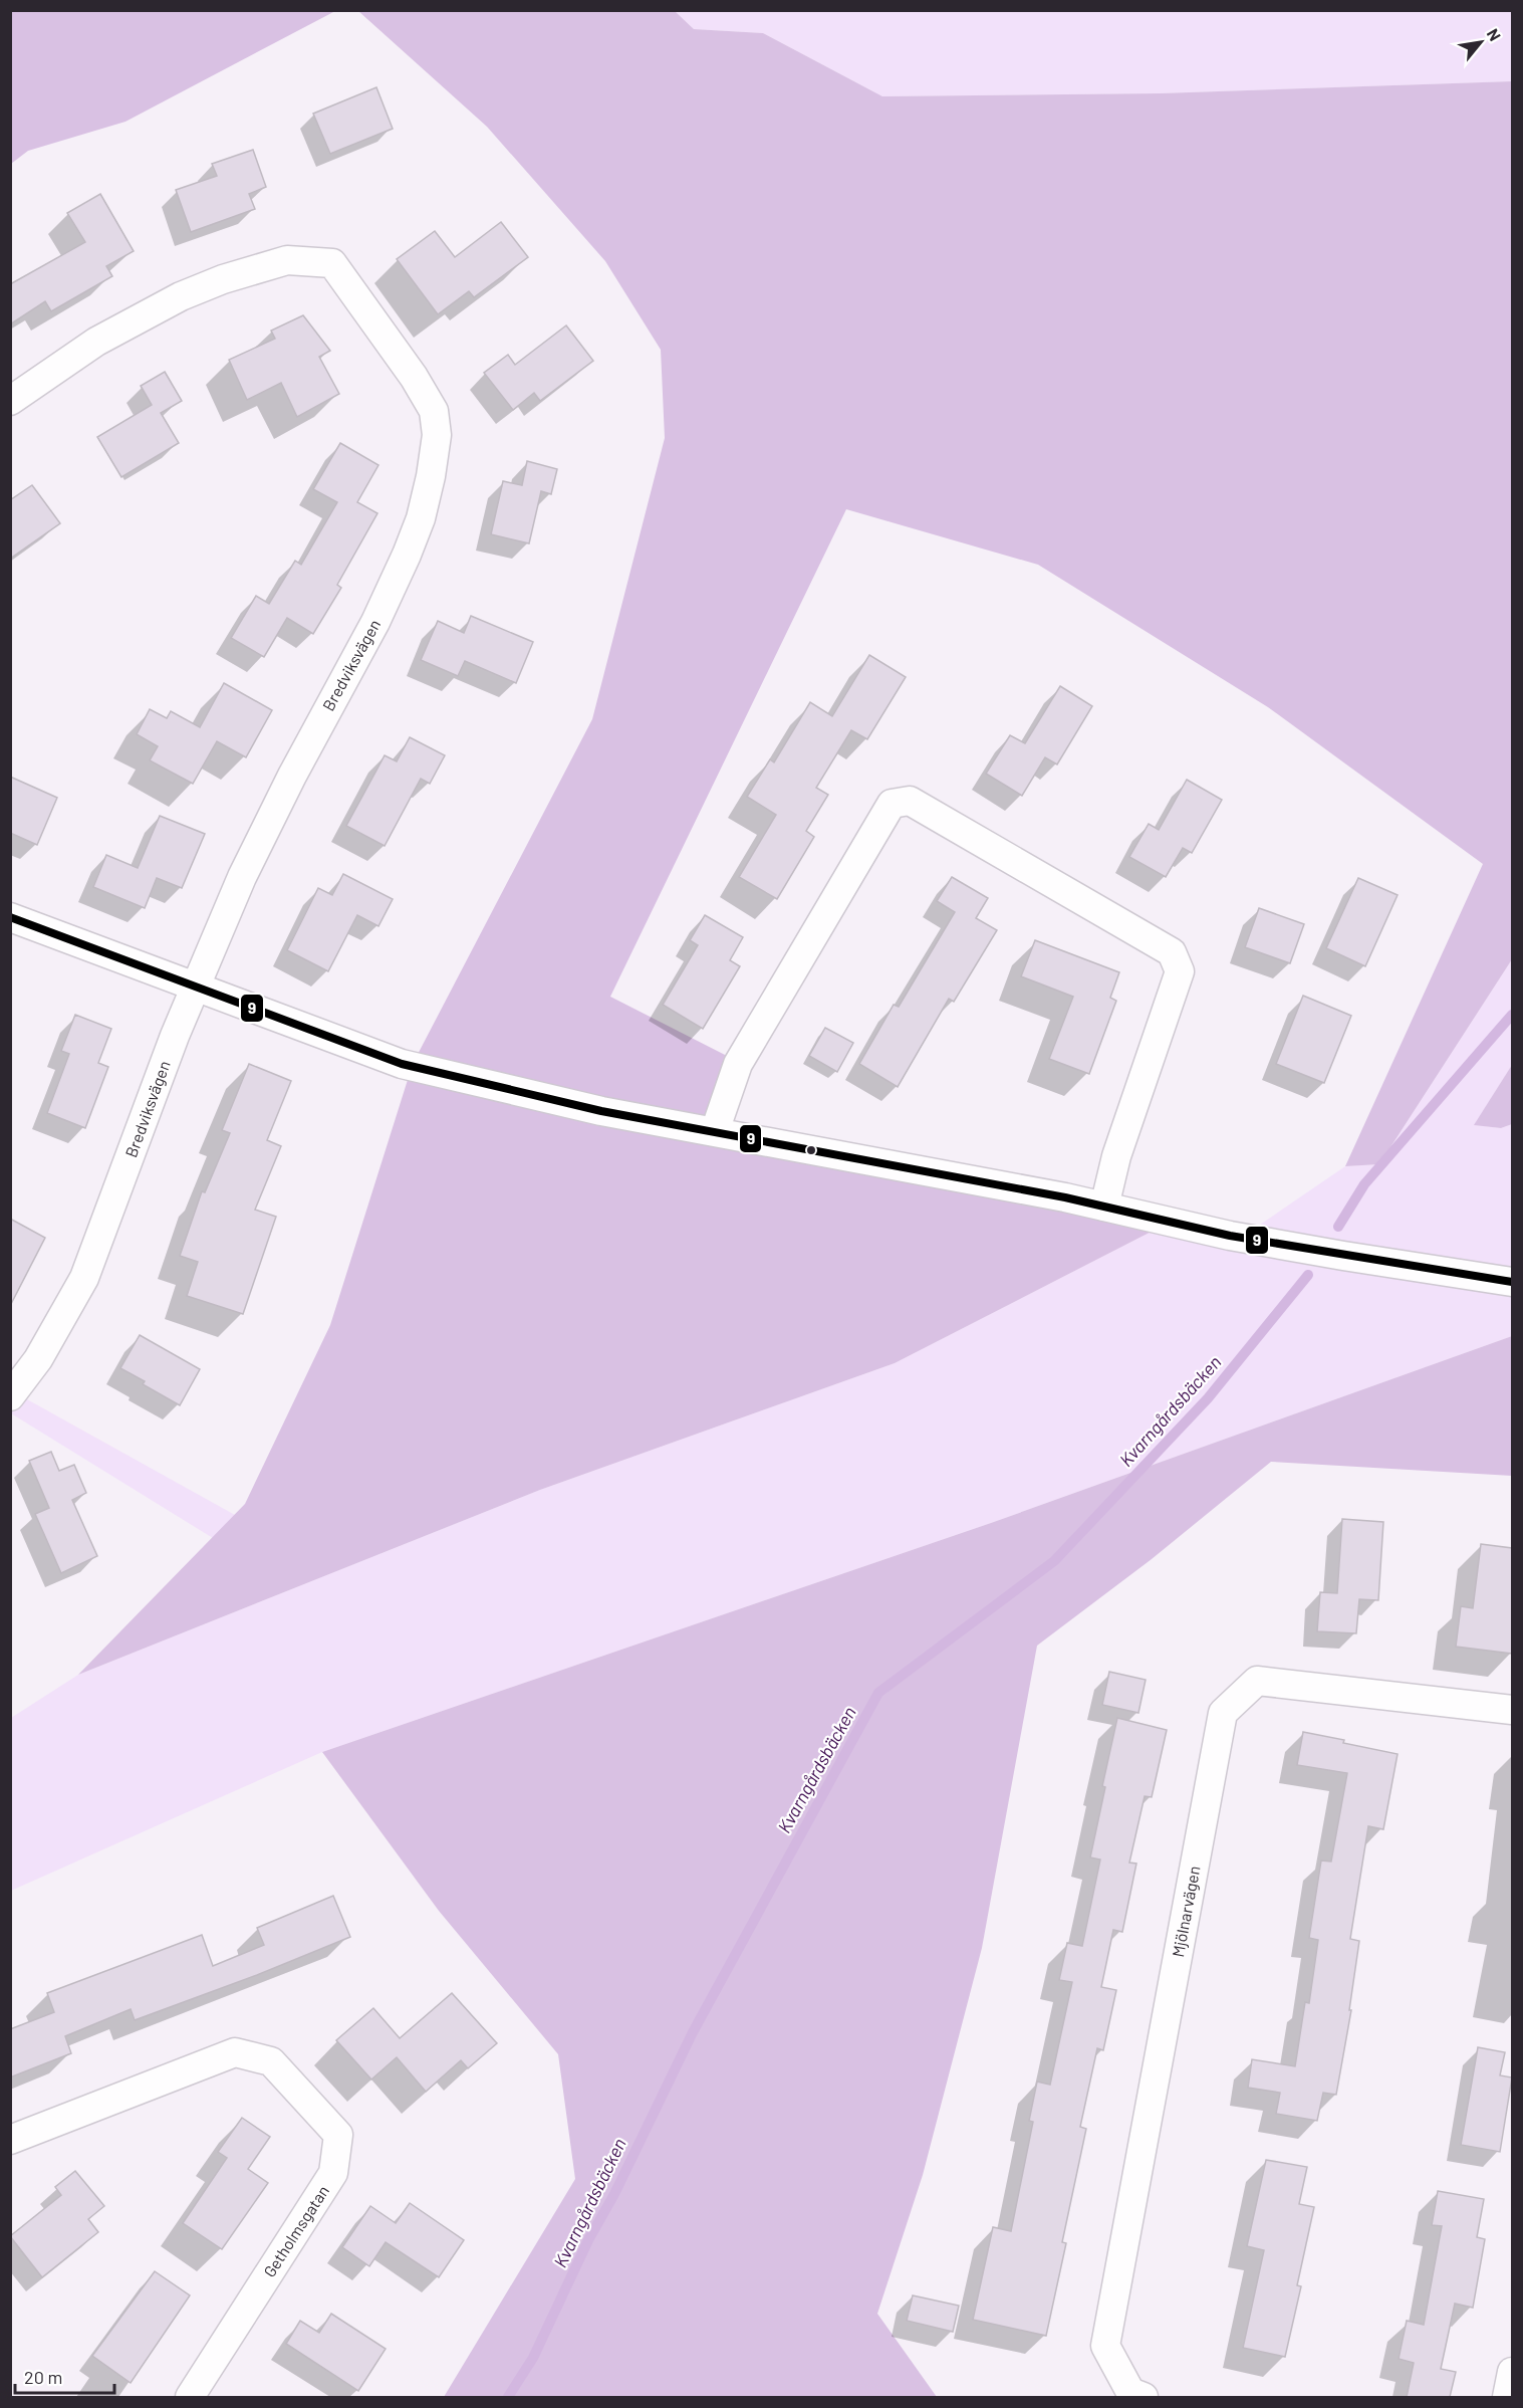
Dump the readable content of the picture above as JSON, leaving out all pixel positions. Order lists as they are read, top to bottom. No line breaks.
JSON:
{"streets":{"street":["Bredviksvägen","Mjölnarvägen","Getholmsgatan"]},"water":["Kvarngårdsbäcken"],"lines":["transit line 9"],"scale_bar":"20 m","north":"top right"}
